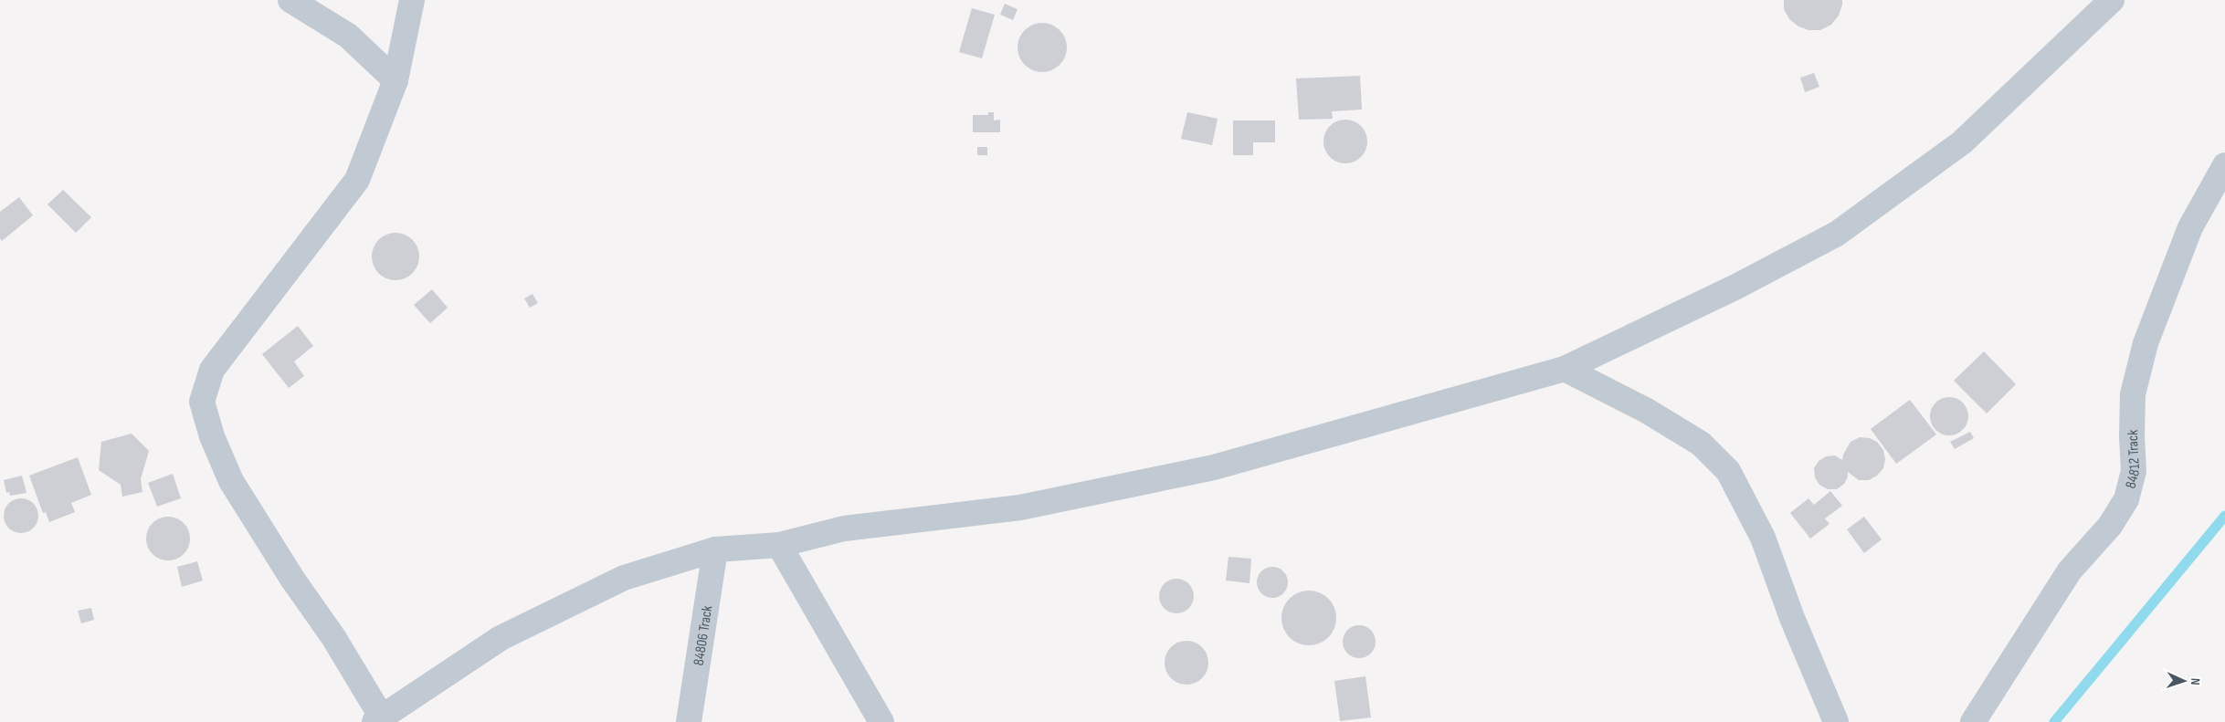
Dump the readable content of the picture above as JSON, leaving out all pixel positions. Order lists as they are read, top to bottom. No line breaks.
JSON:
{"streets":{"street":["84812 Track","84806 Track"]},"north":"right"}
